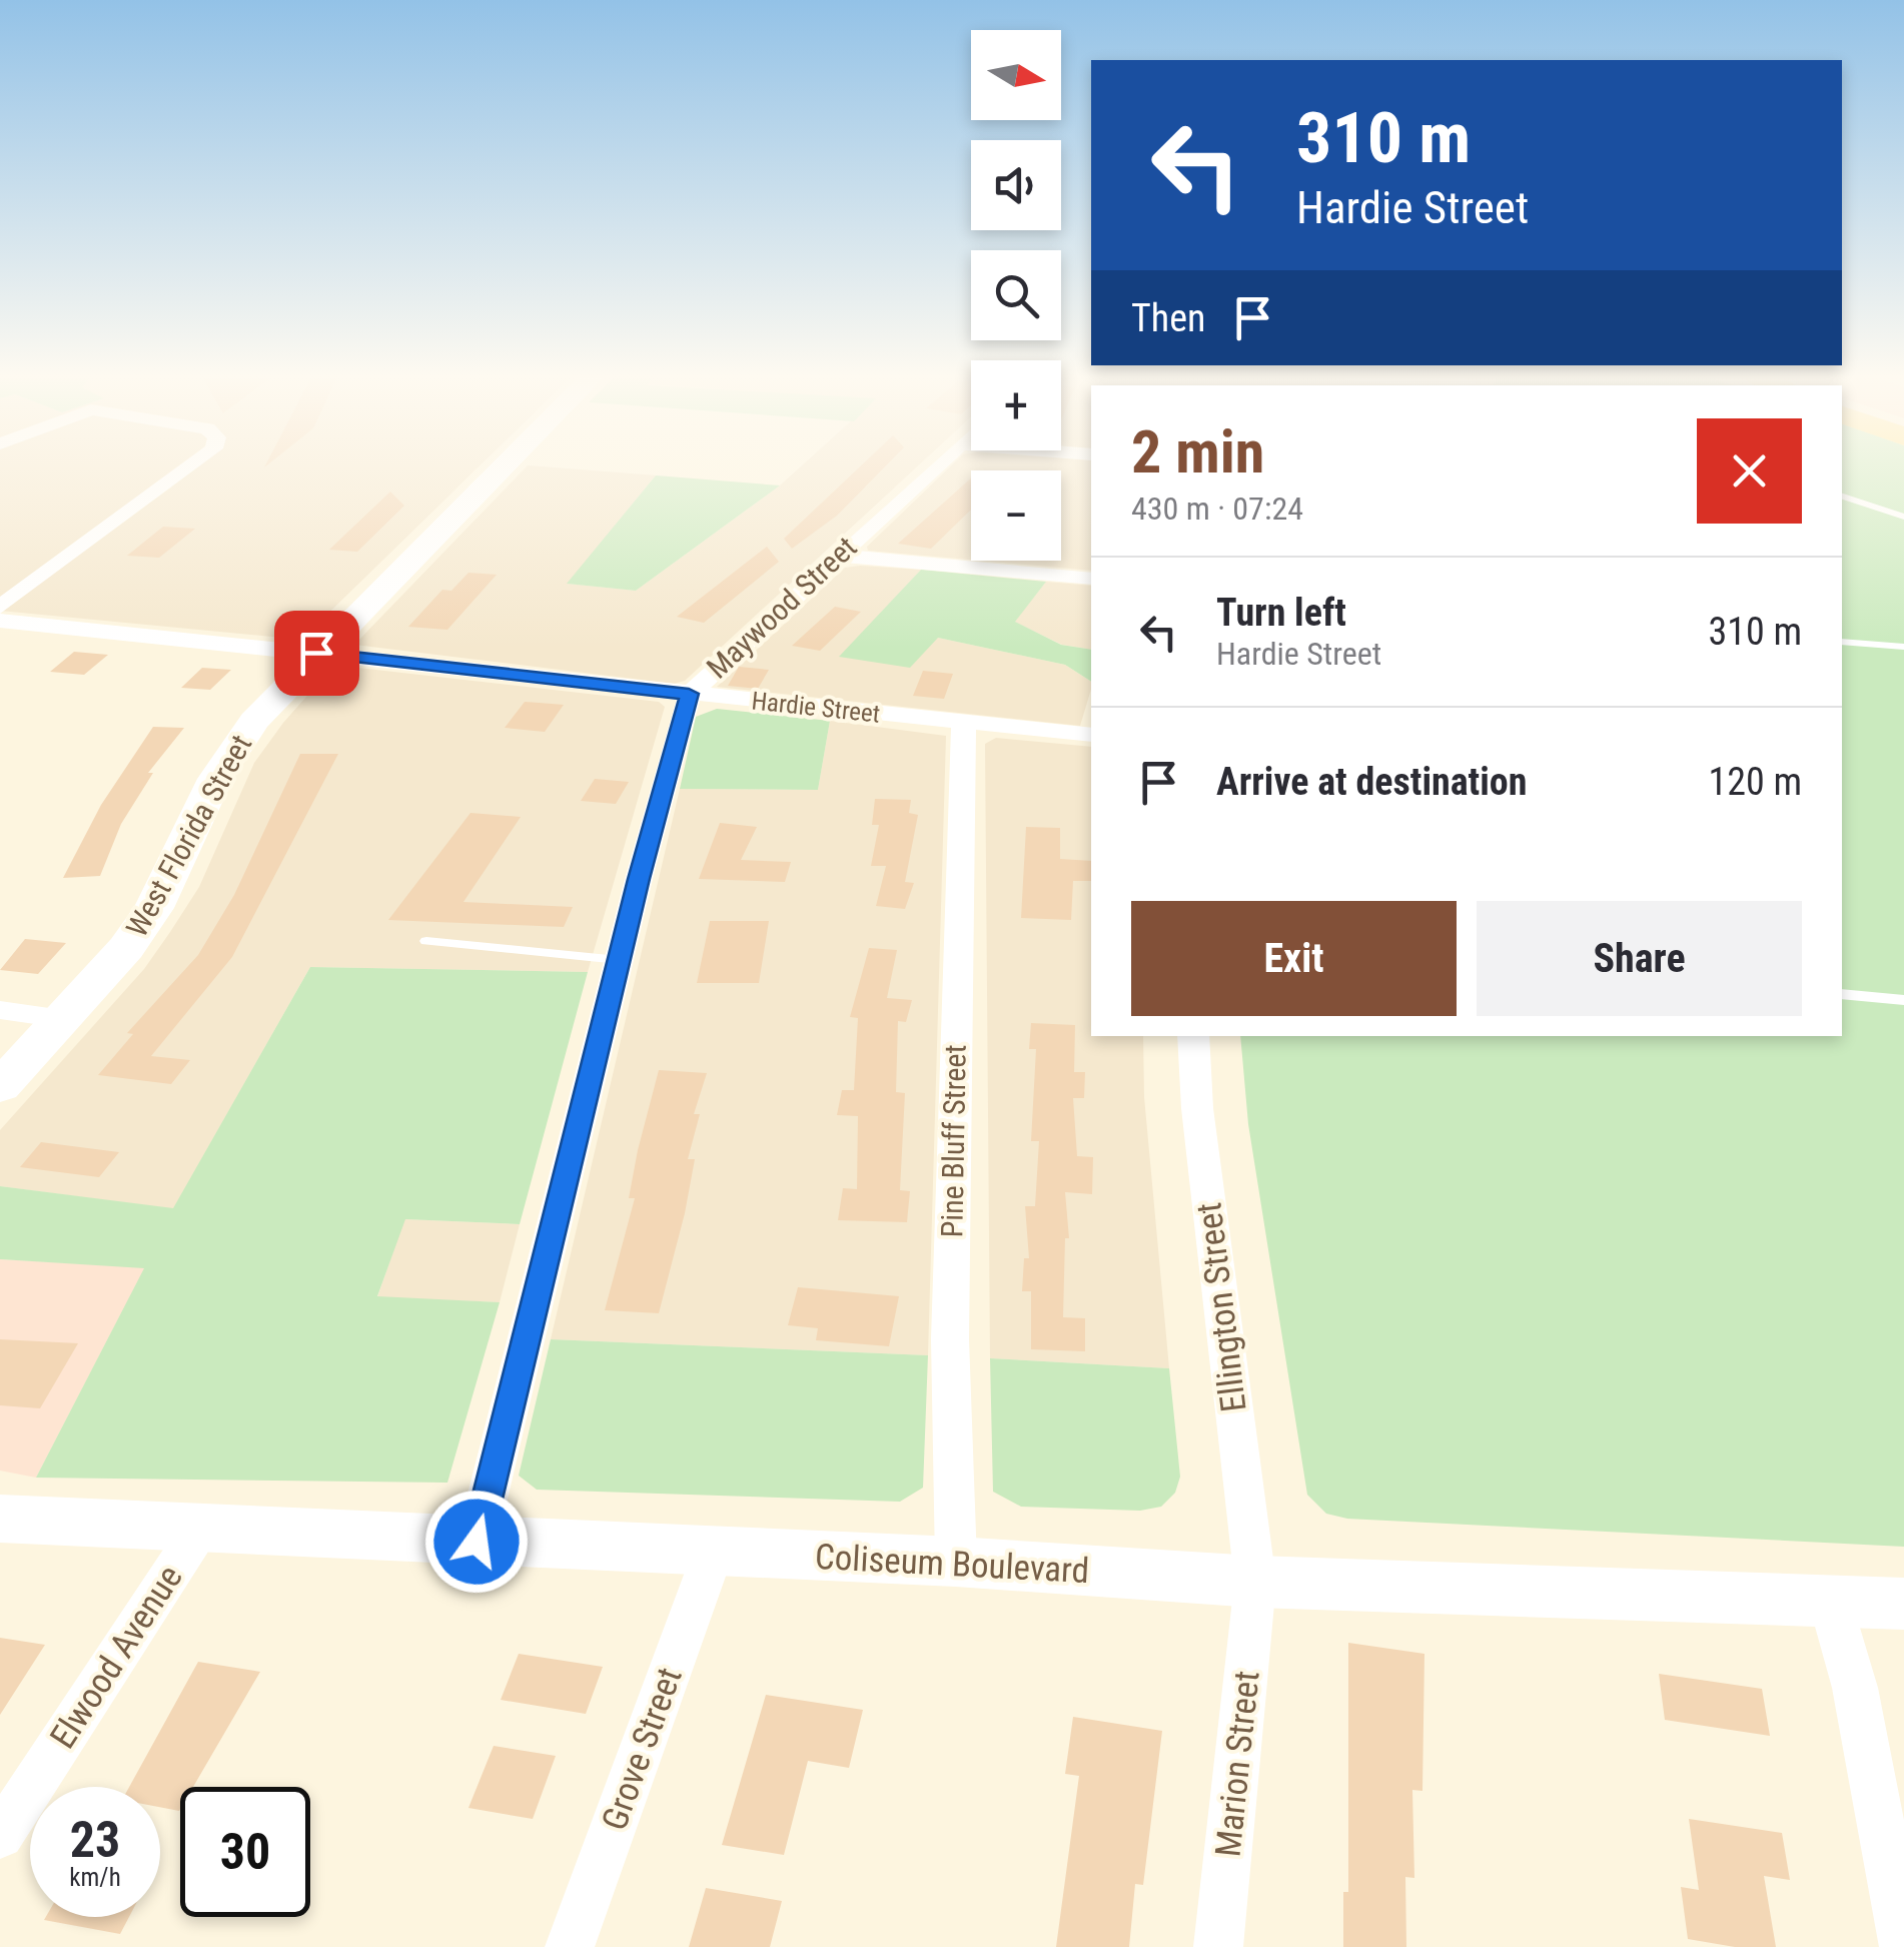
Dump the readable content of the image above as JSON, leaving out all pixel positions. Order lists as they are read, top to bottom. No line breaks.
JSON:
{"streets":{"main road":["West Florida Street","Coliseum Boulevard"],"street":["Maywood Street","Hardie Street","Pine Bluff Street","Ellington Street","Elwood Avenue","Grove Street","Marion Street"]},"crossings":[["Maywood Street","Hardie Street"],["Maywood Street","Coliseum Boulevard"],["Hardie Street","West Florida Street"],["Hardie Street","Pine Bluff Street"],["Pine Bluff Street","Coliseum Boulevard"],["Ellington Street","Coliseum Boulevard"],["Ellington Street","Marion Street"],["Coliseum Boulevard","Elwood Avenue"],["Coliseum Boulevard","Grove Street"],["Coliseum Boulevard","Marion Street"]],"north":"right","page":{"map_buttons":["+","−"],"turn":["310 m","Hardie Street"],"then":"Then","heading":["2 min","430 m · 07:24"],"list":[{"name":"Turn left","note":"Hardie Street","value":"310 m"},{"name":"Arrive at destination","value":"120 m"}],"buttons":["Exit","Share"],"speed":"23 km/h","limit":"30"}}
